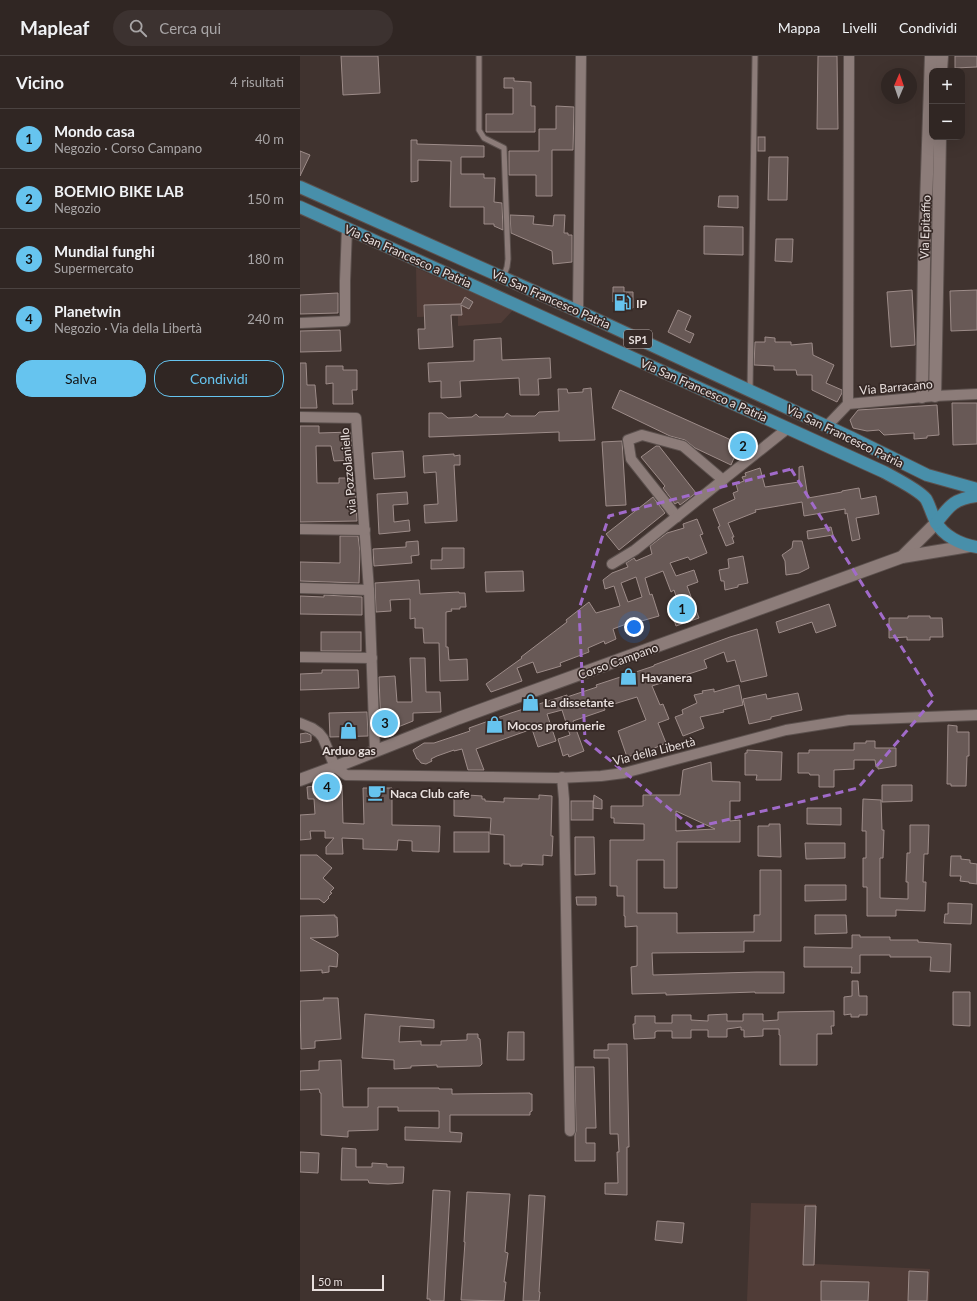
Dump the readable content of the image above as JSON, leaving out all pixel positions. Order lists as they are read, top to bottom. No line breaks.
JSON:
{"streets":{"main road":["Via Epitaffio","Via San Francesco a Patria","Via San Francesco Patria","SP1","Corso Campano"],"street":["Via Barracano","via Pozzolaniello","Via della Libertà"]},"crossings":[["Via Epitaffio","Via Barracano"],["Via San Francesco Patria","Via Barracano"],["via Pozzolaniello","Corso Campano"],["Corso Campano","Via della Libertà"]],"places":{"fuel station":["IP"],"shop":["Havanera","La dissetante","Mocos profumerie","Arduo gas"],"cafe":["Naca Club cafe"]},"scale_bar":"50 m","north":"top","page":{"header":"Mapleaf","search":"Cerca qui","nav":["Mappa","Livelli","Condividi"],"heading":["Vicino","4 risultati"],"map_buttons":["+","−"],"list":[{"mark":"1","name":"Mondo casa","note":"Negozio · Corso Campano","value":"40 m"},{"mark":"2","name":"BOEMIO BIKE LAB","note":"Negozio","value":"150 m"},{"mark":"3","name":"Mundial funghi","note":"Supermercato","value":"180 m"},{"mark":"4","name":"Planetwin","note":"Negozio · Via della Libertà","value":"240 m"}],"buttons":["Salva","Condividi"],"pins":["2","1","3","4"],"scale":"50 m"}}
